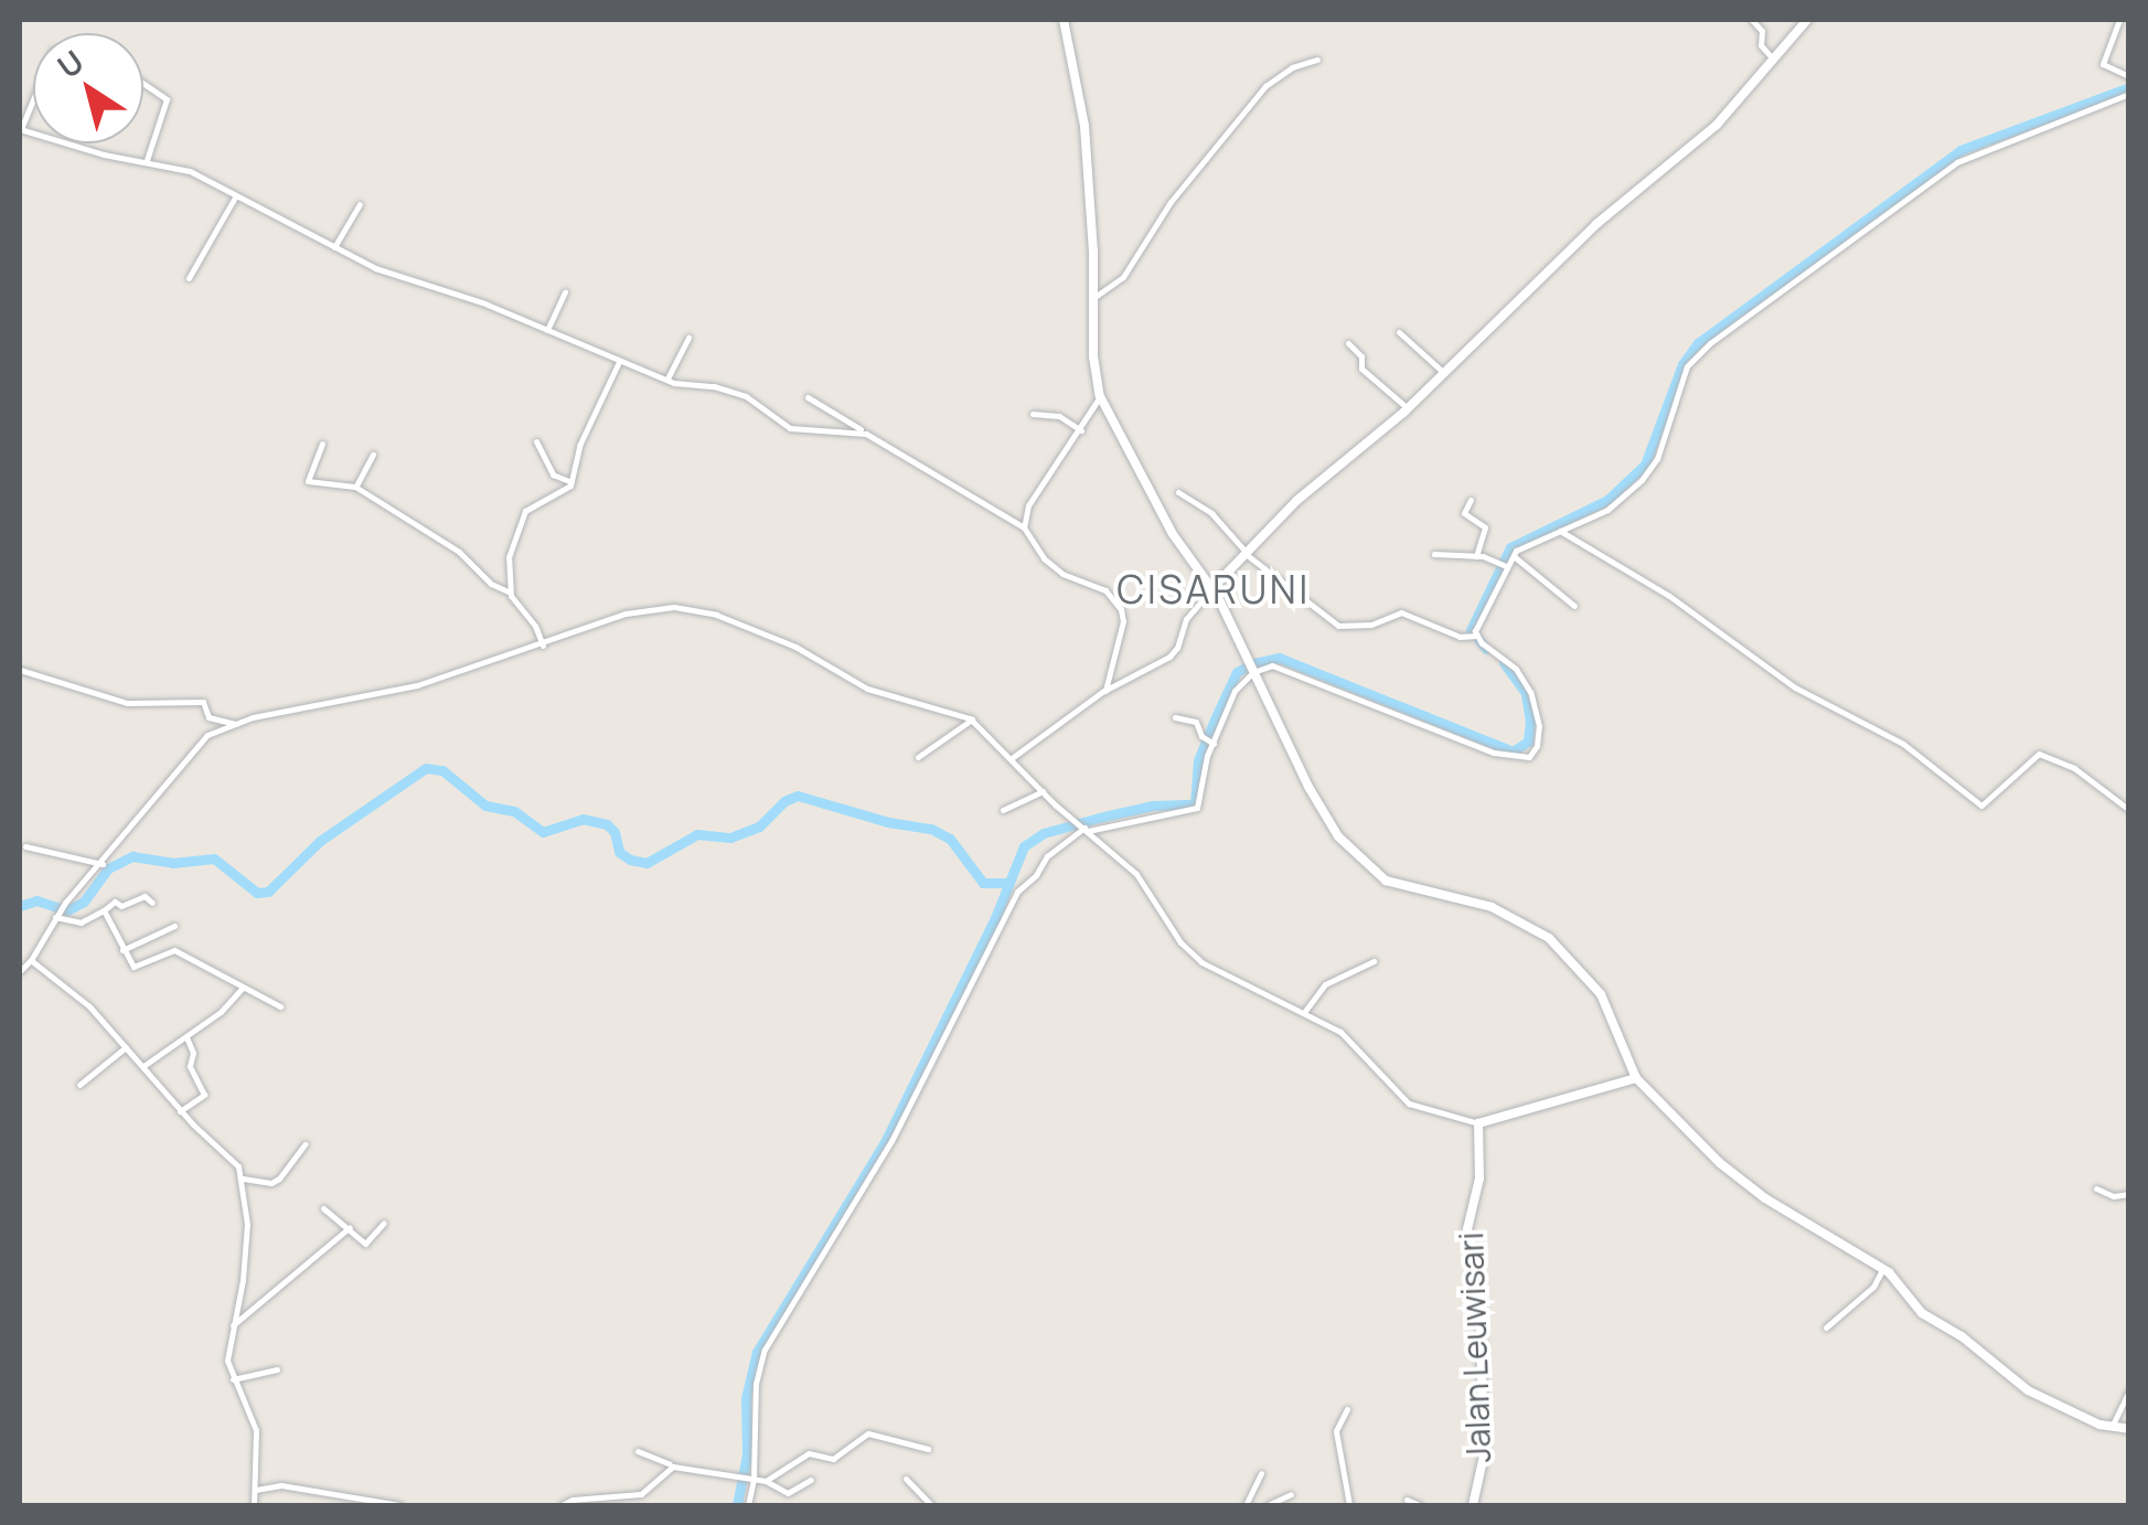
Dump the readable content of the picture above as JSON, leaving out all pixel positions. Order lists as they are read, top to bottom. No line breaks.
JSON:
{"streets":{"main road":["Jalan Leuwisari"]},"districts":["CISARUNI"],"north":"top left"}
